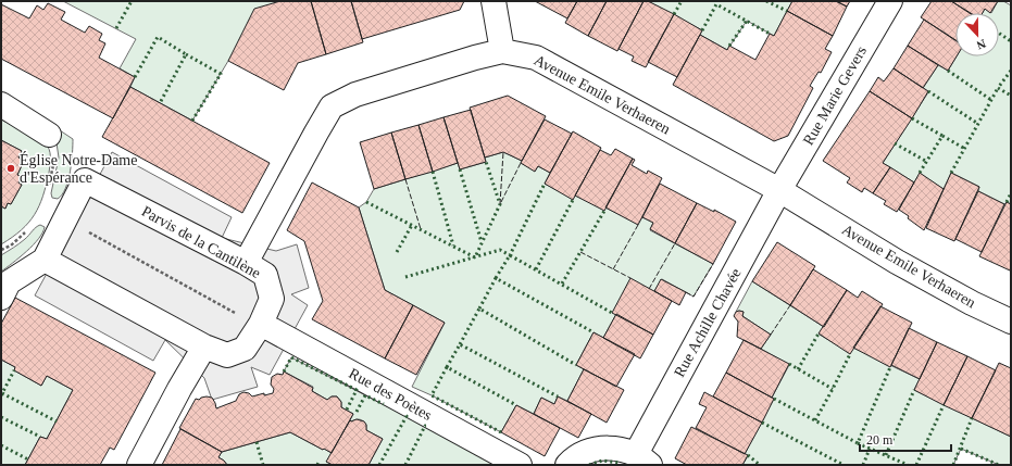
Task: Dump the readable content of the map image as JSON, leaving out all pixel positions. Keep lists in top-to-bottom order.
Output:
{
  "streets": {
    "street": [
      "Avenue Emile Verhaeren",
      "Rue Marie Gevers",
      "Parvis de la Cantilène",
      "Rue Achille Chavée",
      "Rue des Poètes"
    ]
  },
  "crossings": [
    ["Avenue Emile Verhaeren", "Rue Marie Gevers"],
    ["Avenue Emile Verhaeren", "Parvis de la Cantilène"],
    ["Avenue Emile Verhaeren", "Rue Achille Chavée"],
    ["Rue Marie Gevers", "Rue Achille Chavée"],
    ["Parvis de la Cantilène", "Rue des Poètes"]
  ],
  "places": ["Église Notre-Dame d'Espérance"],
  "scale_bar": "20 m",
  "north": "bottom"
}
